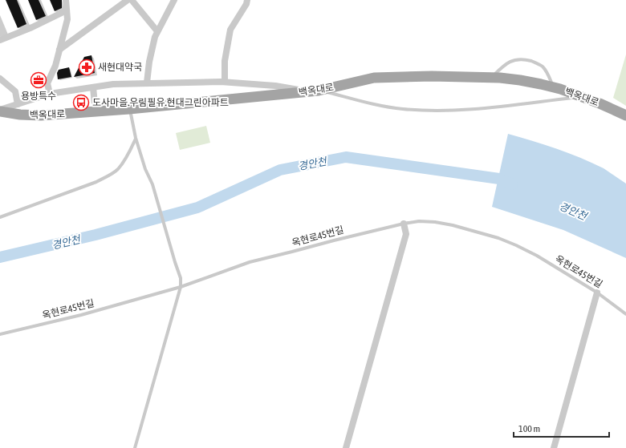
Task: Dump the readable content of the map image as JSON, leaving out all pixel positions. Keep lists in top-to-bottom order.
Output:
{
  "streets": {
    "main road": ["백옥대로"],
    "lane": ["옥현로45번길"]
  },
  "water": ["경안천"],
  "places": {
    "pharmacy": ["새현대약국"],
    "office": ["용방특수"],
    "bus stop": ["도사마을.우림필유.현대그린아파트"]
  },
  "scale_bar": "100 m"
}
